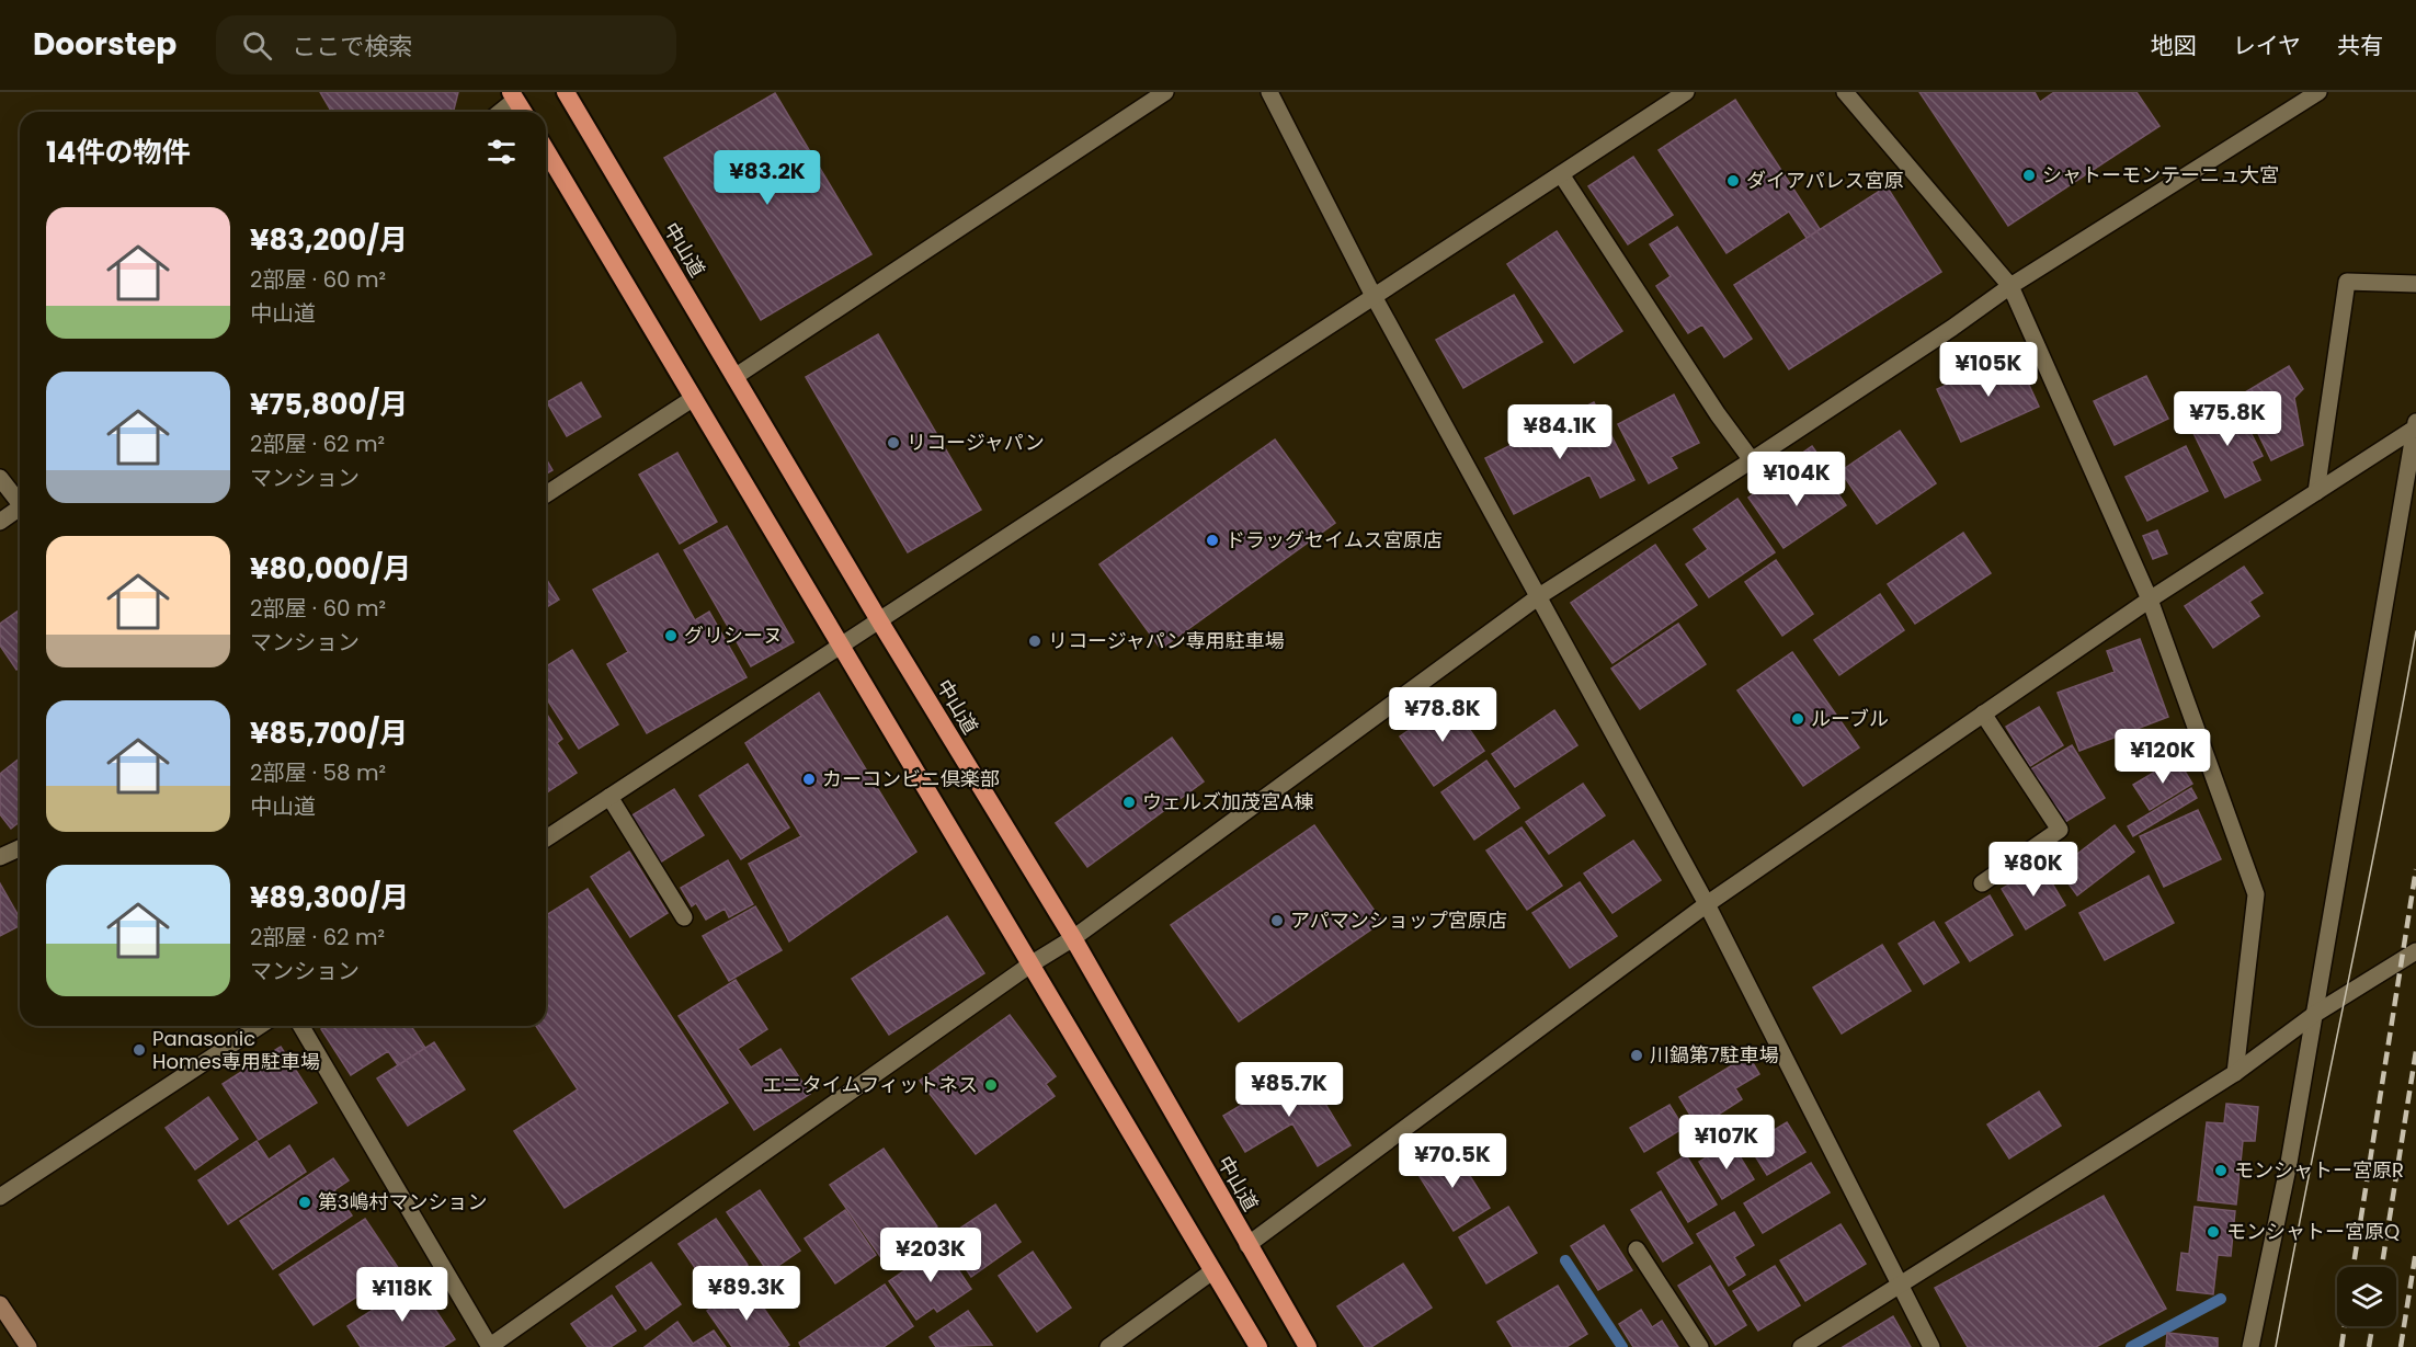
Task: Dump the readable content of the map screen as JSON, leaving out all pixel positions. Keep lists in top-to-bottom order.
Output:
{
  "streets": {
    "highway": ["中山道"]
  },
  "places": [
    "シャトーモンテーニュ大宮",
    "ダイアパレス宮原",
    "リコージャパン",
    "ドラッグセイムス宮原店",
    "グリシーヌ",
    "リコージャパン専用駐車場",
    "ルーブル",
    "カーコンビニ倶楽部",
    "ウェルズ加茂宮A棟",
    "アパマンショップ宮原店",
    "Panasonic Homes専用駐車場",
    "川鍋第7駐車場",
    "エニタイムフィットネス",
    "モンシャトー宮原R",
    "第3嶋村マンション",
    "モンシャトー宮原Q"
  ],
  "page": {
    "header": "Doorstep",
    "search": "ここで検索",
    "nav": ["地図", "レイヤ", "共有"],
    "heading": "14件の物件",
    "price": [
      "¥83.2K",
      "¥105K",
      "¥75.8K",
      "¥84.1K",
      "¥104K",
      "¥78.8K",
      "¥120K",
      "¥80K",
      "¥85.7K",
      "¥107K",
      "¥70.5K",
      "¥203K",
      "¥89.3K",
      "¥118K"
    ],
    "list": [
      {
        "name": "¥83,200/月",
        "note": "2部屋 · 60 m² · 中山道"
      },
      {
        "name": "¥75,800/月",
        "note": "2部屋 · 62 m² · マンション"
      },
      {
        "name": "¥80,000/月",
        "note": "2部屋 · 60 m² · マンション"
      },
      {
        "name": "¥85,700/月",
        "note": "2部屋 · 58 m² · 中山道"
      },
      {
        "name": "¥89,300/月",
        "note": "2部屋 · 62 m² · マンション"
      }
    ]
  }
}
